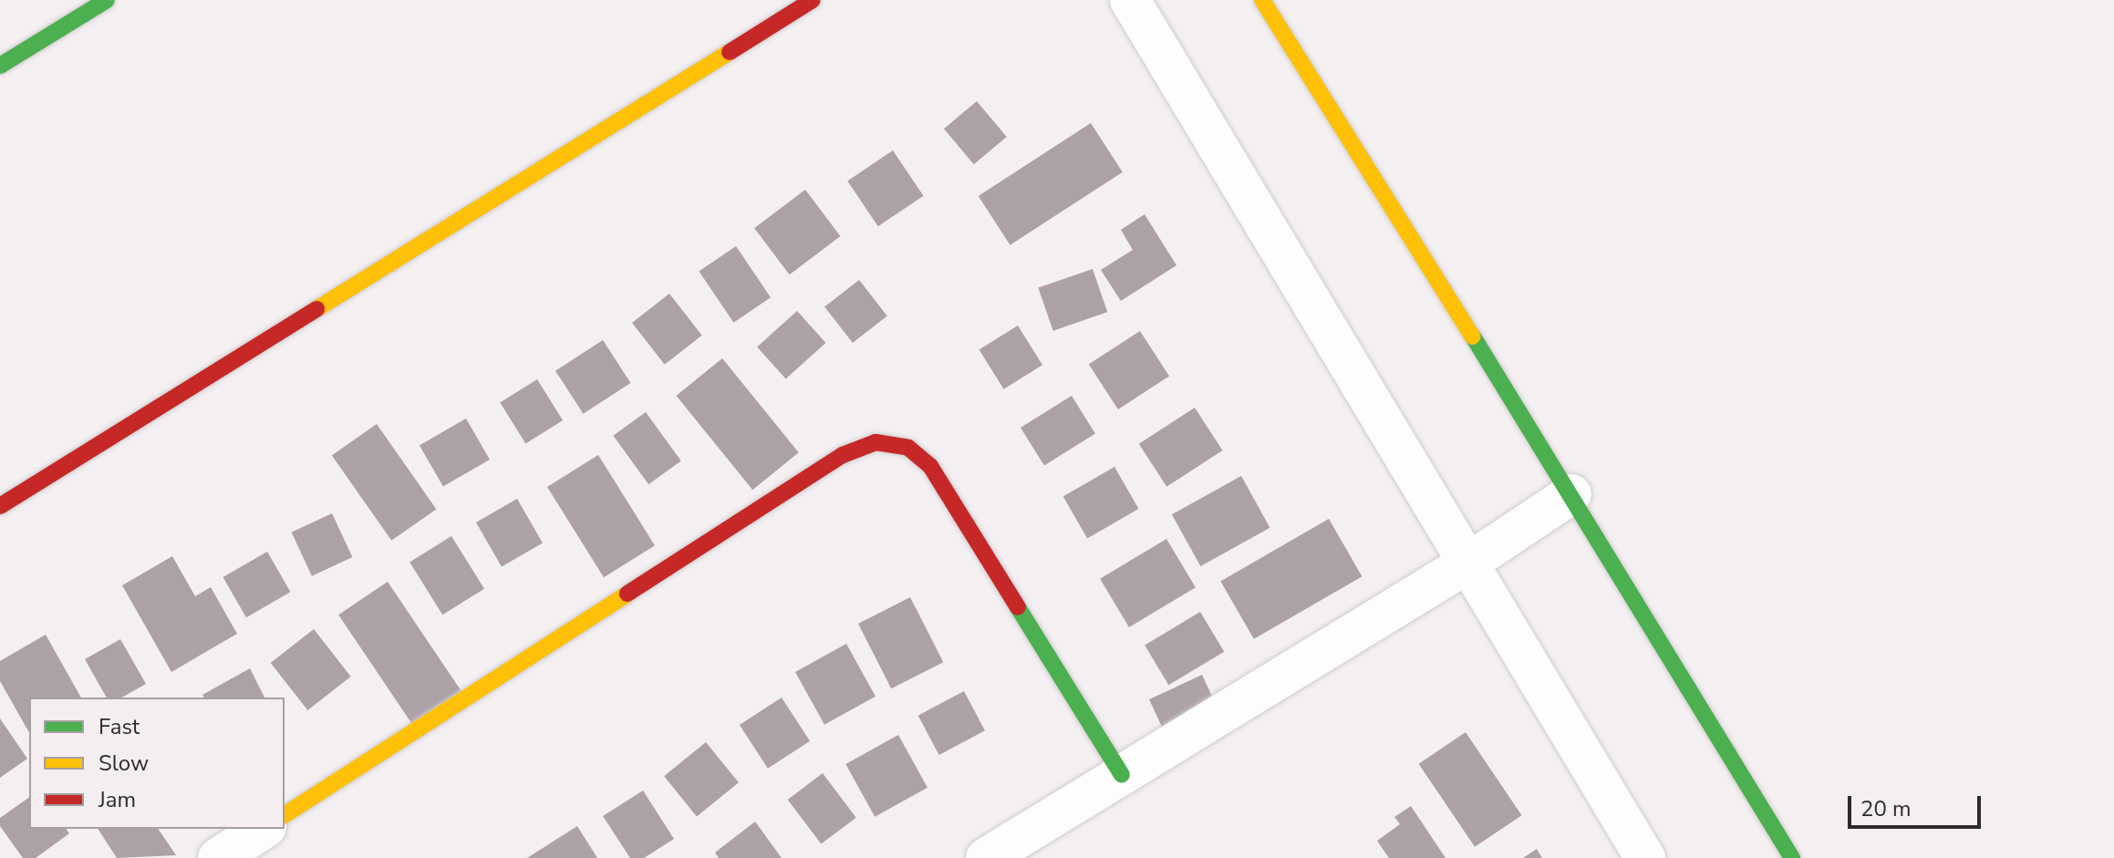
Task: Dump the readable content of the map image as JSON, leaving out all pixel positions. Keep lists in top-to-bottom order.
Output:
{
  "legend": ["Fast", "Slow", "Jam"],
  "scale_bar": "20 m"
}
